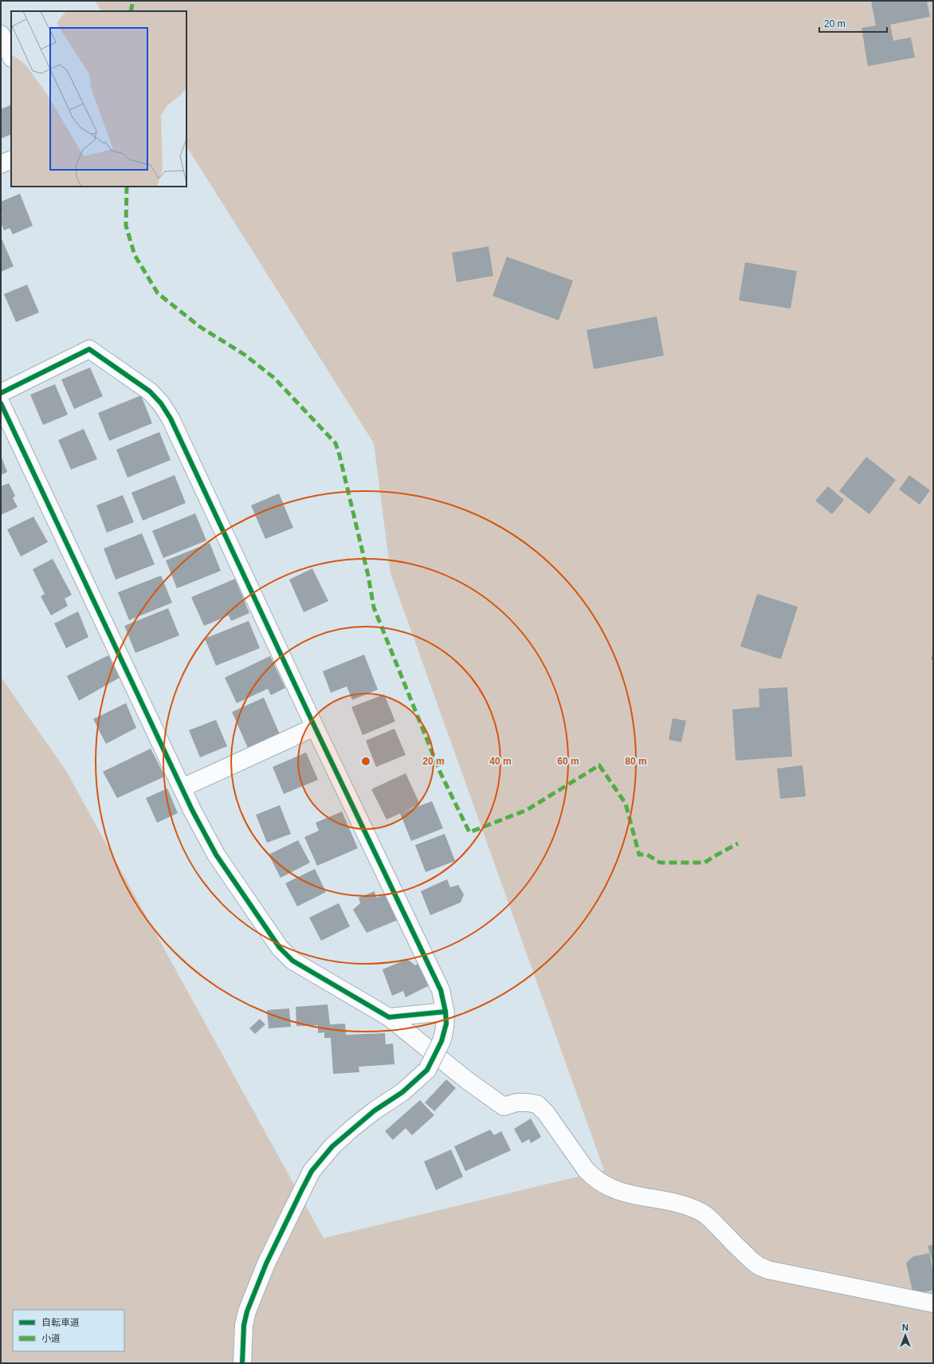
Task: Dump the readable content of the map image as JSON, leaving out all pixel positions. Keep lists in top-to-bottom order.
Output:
{
  "legend": ["自転車道", "小道"],
  "scale_bar": "20 m",
  "north": "top",
  "rings": [
    "20 m",
    "40 m",
    "60 m",
    "80 m"
  ]
}
